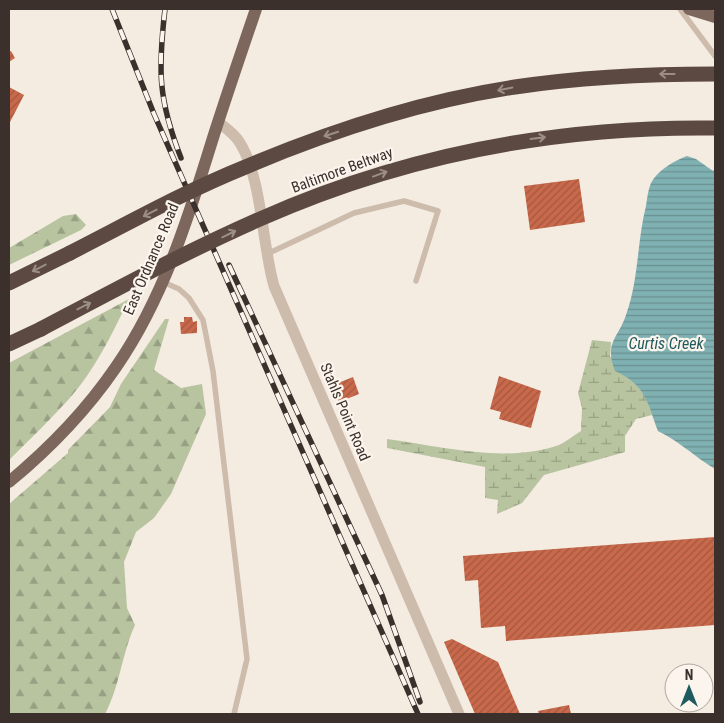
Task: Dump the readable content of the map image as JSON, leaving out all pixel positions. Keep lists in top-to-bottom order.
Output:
{
  "streets": {
    "highway": ["Baltimore Beltway"],
    "main road": ["East Ordnance Road"],
    "street": ["Stahls Point Road"]
  },
  "crossings": [
    ["East Ordnance Road", "Stahls Point Road"]
  ],
  "water": ["Curtis Creek"],
  "north": "top"
}
